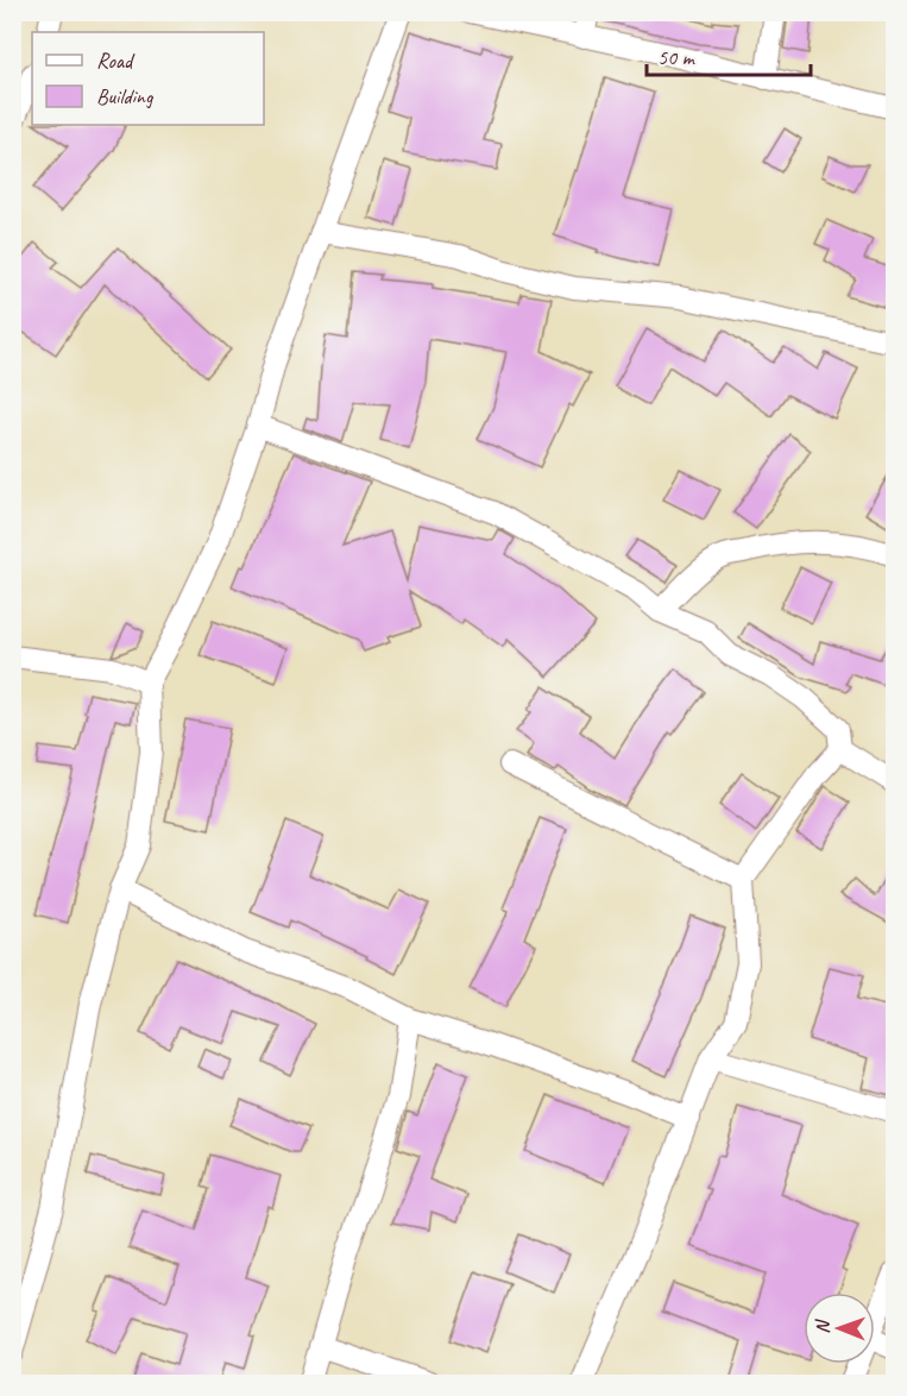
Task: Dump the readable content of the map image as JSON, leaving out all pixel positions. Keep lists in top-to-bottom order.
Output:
{
  "legend": ["Road", "Building"],
  "scale_bar": "50 m",
  "north": "left"
}
